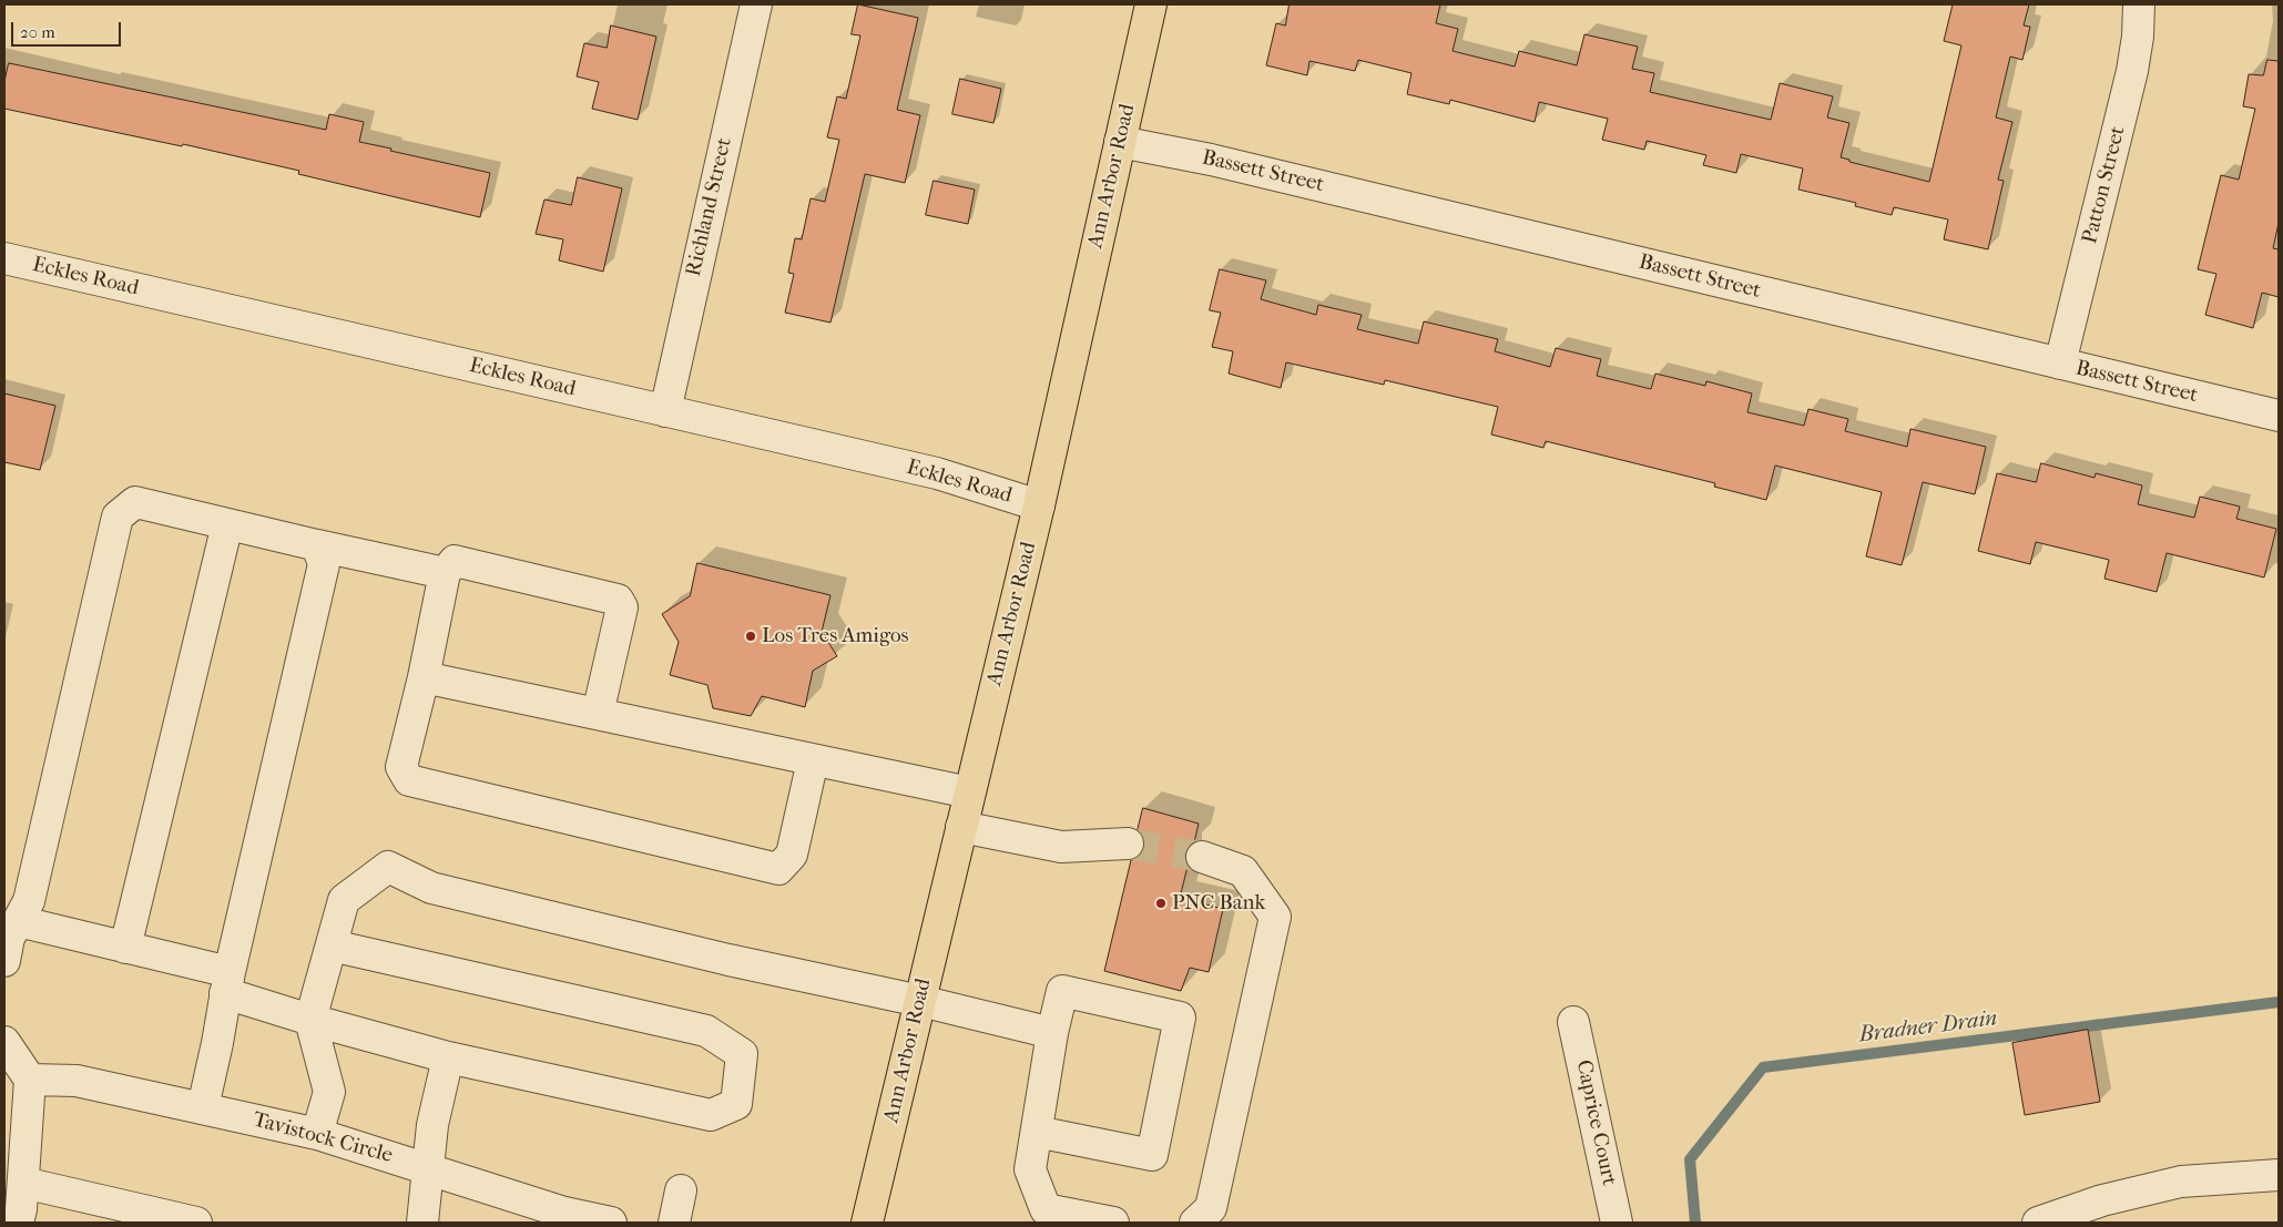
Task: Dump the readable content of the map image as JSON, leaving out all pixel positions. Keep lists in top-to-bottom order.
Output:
{
  "streets": {
    "main road": ["Ann Arbor Road"],
    "street": [
      "Bassett Street",
      "Patton Street",
      "Richland Street",
      "Eckles Road",
      "Caprice Court",
      "Tavistock Circle"
    ]
  },
  "crossings": [
    ["Bassett Street", "Ann Arbor Road"],
    ["Bassett Street", "Patton Street"],
    ["Ann Arbor Road", "Eckles Road"],
    ["Richland Street", "Eckles Road"]
  ],
  "water": ["Bradner Drain"],
  "places": ["Los Tres Amigos", "PNC Bank"],
  "scale_bar": "20 m"
}
